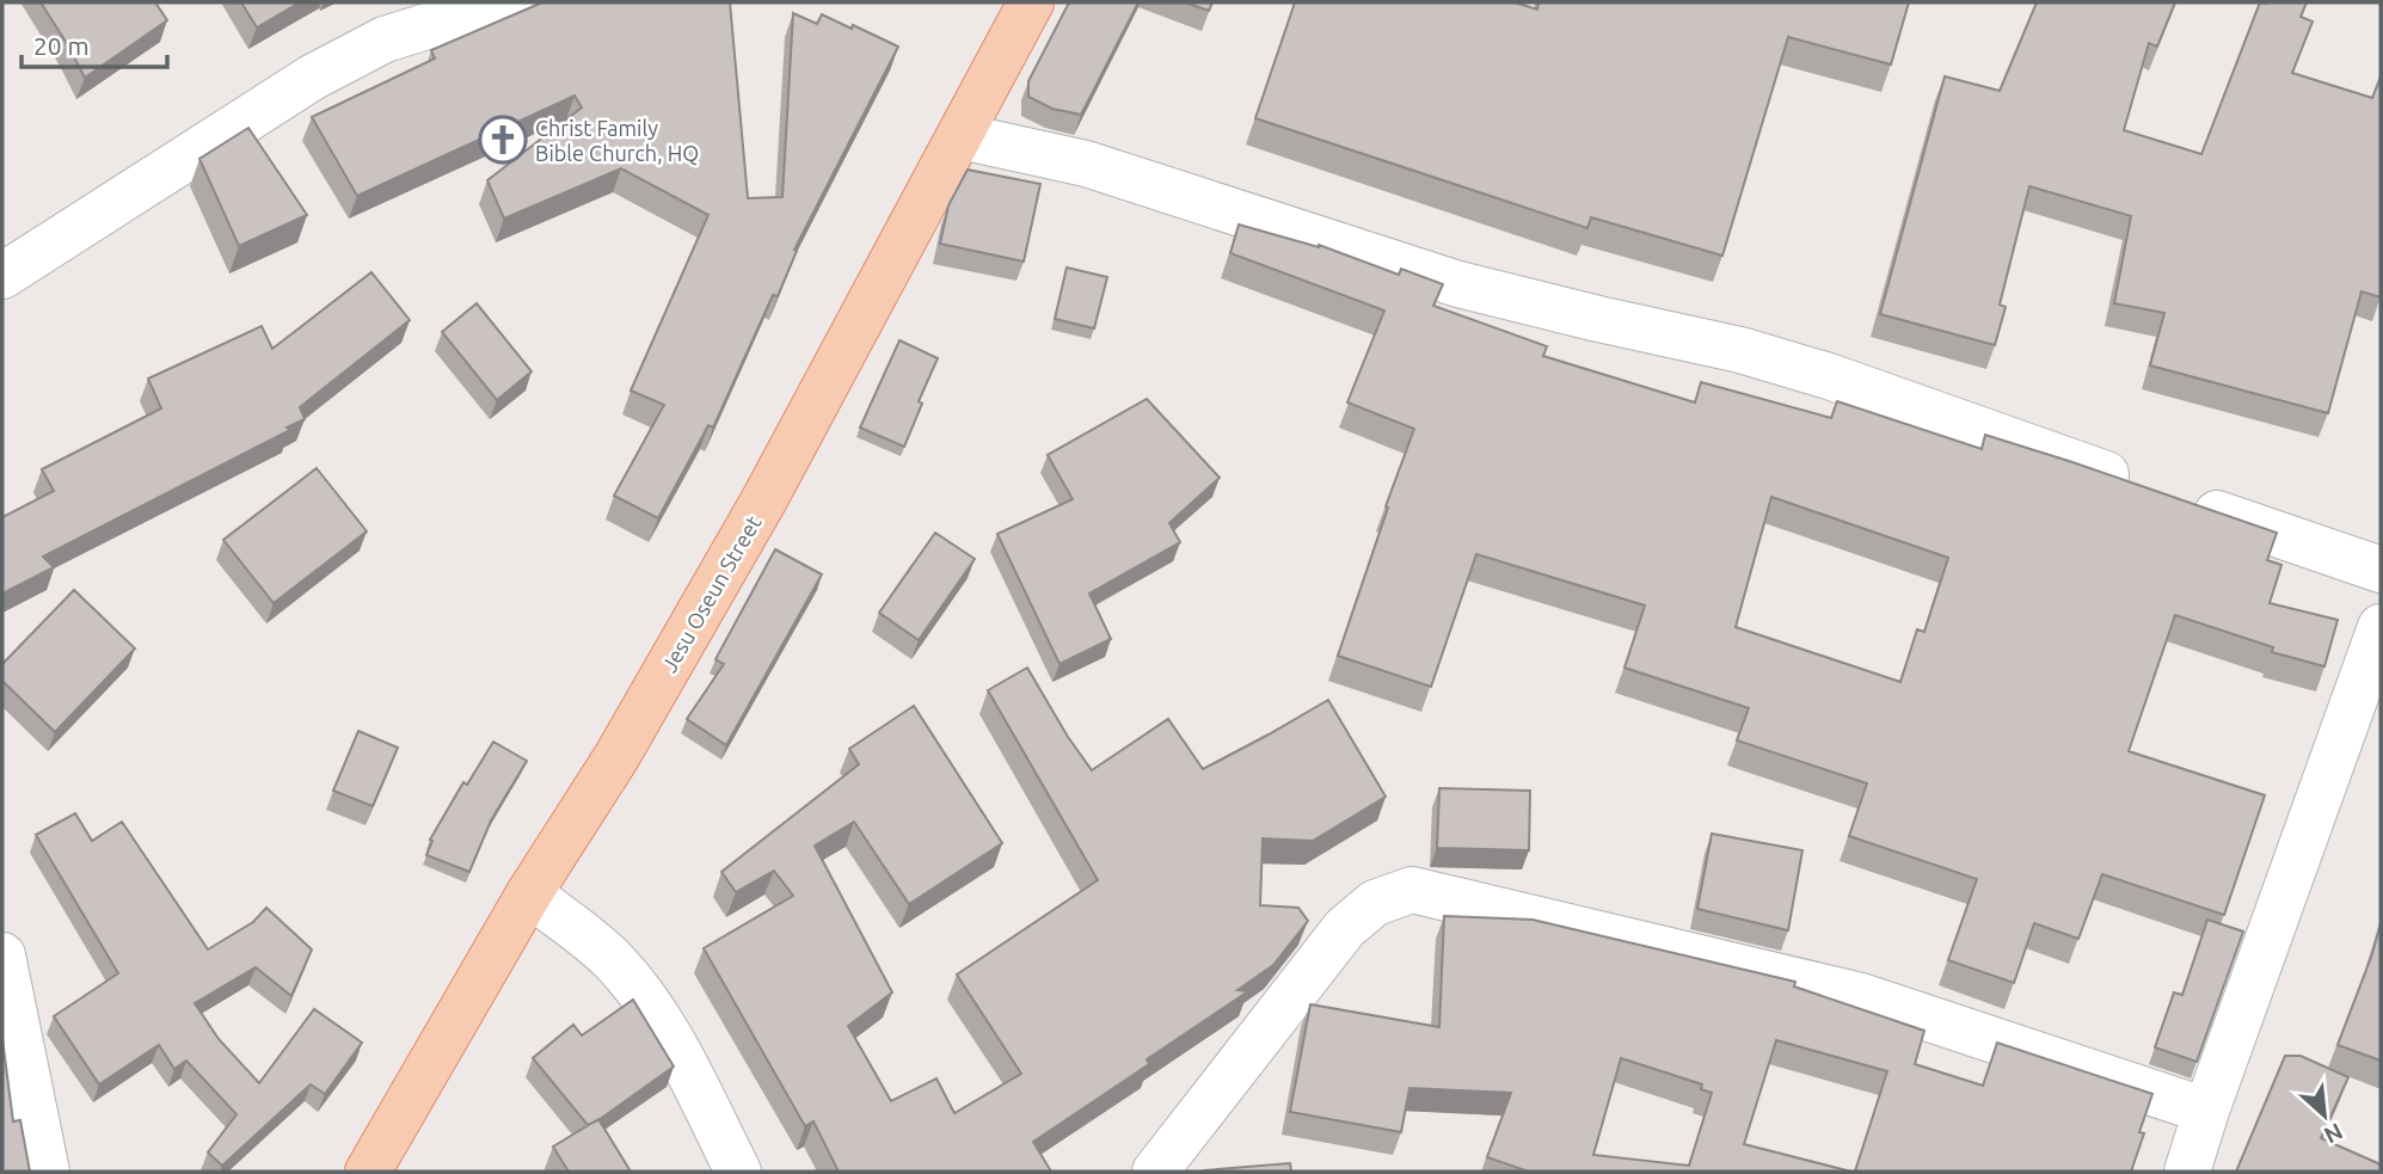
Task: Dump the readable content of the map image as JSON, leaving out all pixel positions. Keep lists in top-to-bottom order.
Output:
{
  "streets": {
    "main road": ["Jesu Oseun Street"]
  },
  "places": {
    "church": ["Christ Family Bible Church, HQ"]
  },
  "scale_bar": "20 m",
  "north": "bottom right"
}
